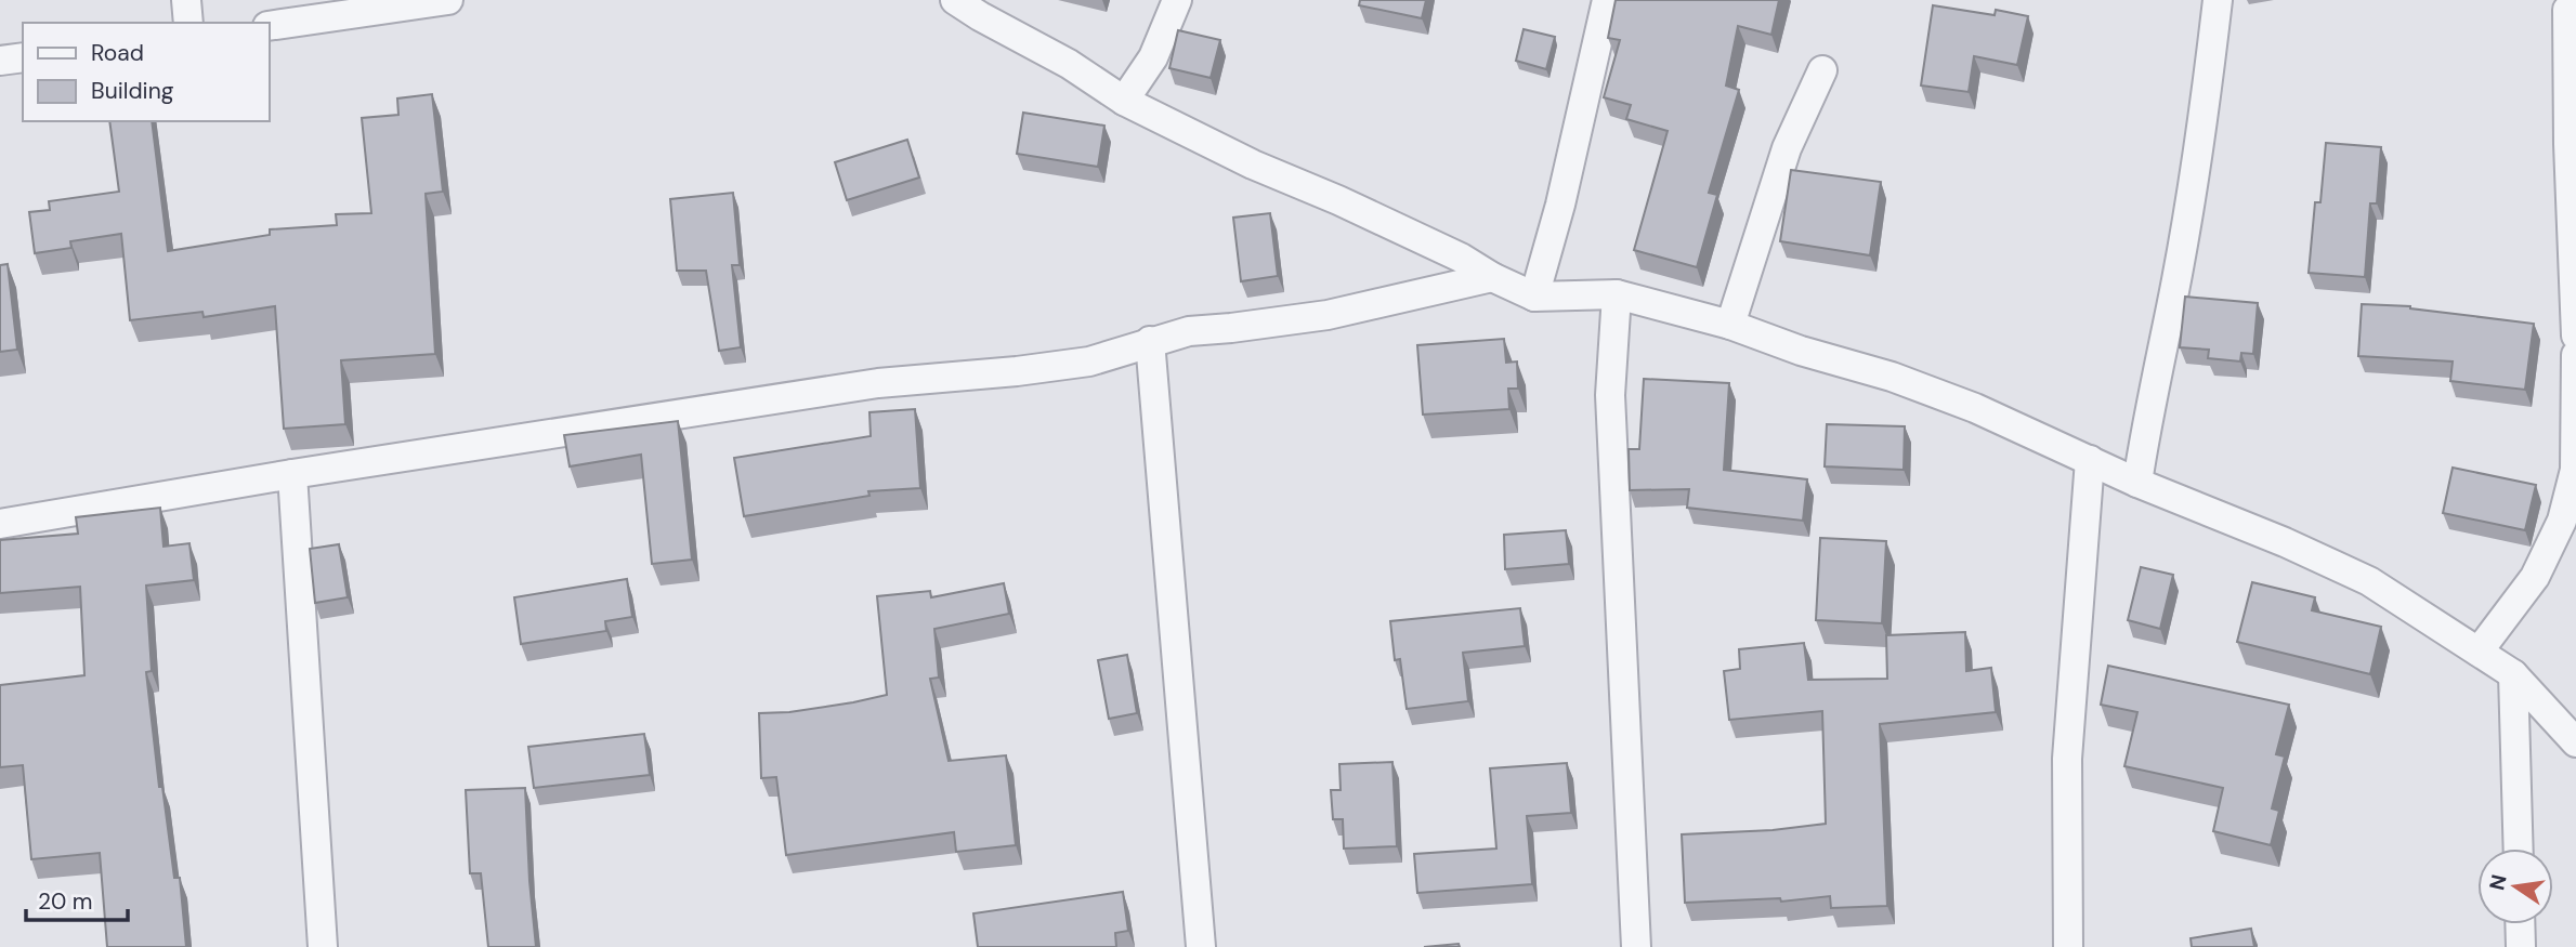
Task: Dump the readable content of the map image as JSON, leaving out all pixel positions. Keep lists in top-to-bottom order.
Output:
{
  "legend": ["Road", "Building"],
  "scale_bar": "20 m",
  "north": "left"
}
